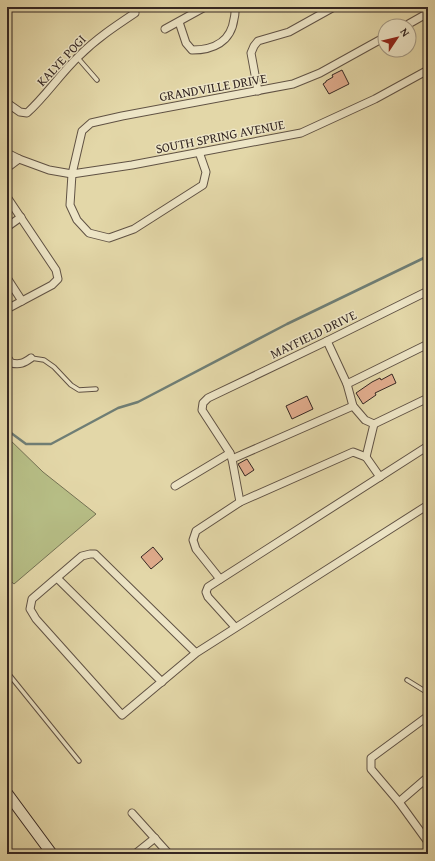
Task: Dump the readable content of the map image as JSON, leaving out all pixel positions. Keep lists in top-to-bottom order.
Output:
{
  "streets": {
    "street": [
      "KALYE POGI",
      "GRANDVILLE DRIVE",
      "SOUTH SPRING AVENUE",
      "MAYFIELD DRIVE"
    ]
  },
  "crossings": [
    ["GRANDVILLE DRIVE", "SOUTH SPRING AVENUE"]
  ],
  "north": "top right"
}
